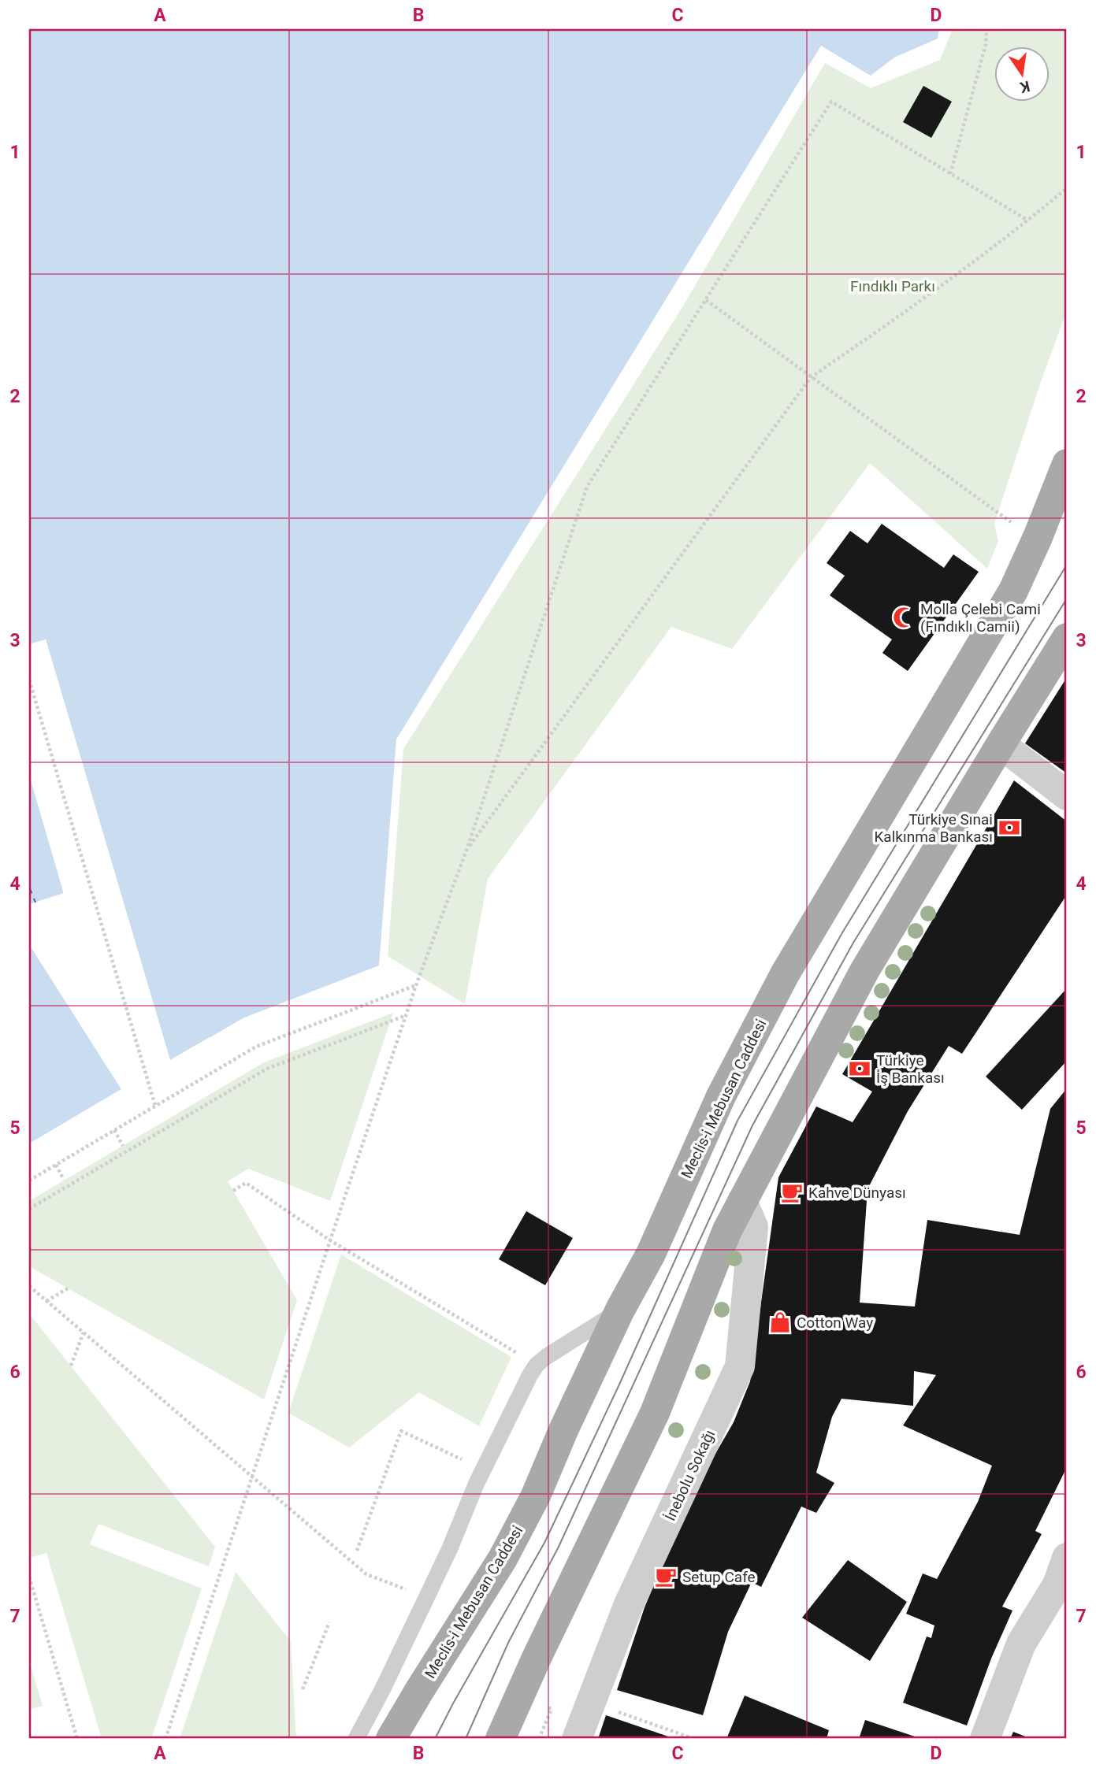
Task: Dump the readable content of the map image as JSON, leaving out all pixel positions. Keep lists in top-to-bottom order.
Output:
{
  "streets": {
    "main road": ["Meclis-i Mebusan Caddesi"],
    "street": ["İnebolu Sokağı"]
  },
  "parks": ["Fındıklı Parkı"],
  "places": {
    "mosque": ["Molla Çelebi Cami (Fındıklı Camii)"],
    "bank": ["Türkiye Sınai Kalkınma Bankası", "Türkiye İş Bankası"],
    "cafe": ["Kahve Dünyası", "Setup Cafe"],
    "shop": ["Cotton Way"]
  },
  "north": "bottom",
  "grid": {
    "columns": [
      "A",
      "B",
      "C",
      "D"
    ],
    "rows": [
      "1",
      "2",
      "3",
      "4",
      "5",
      "6",
      "7"
    ]
  }
}
